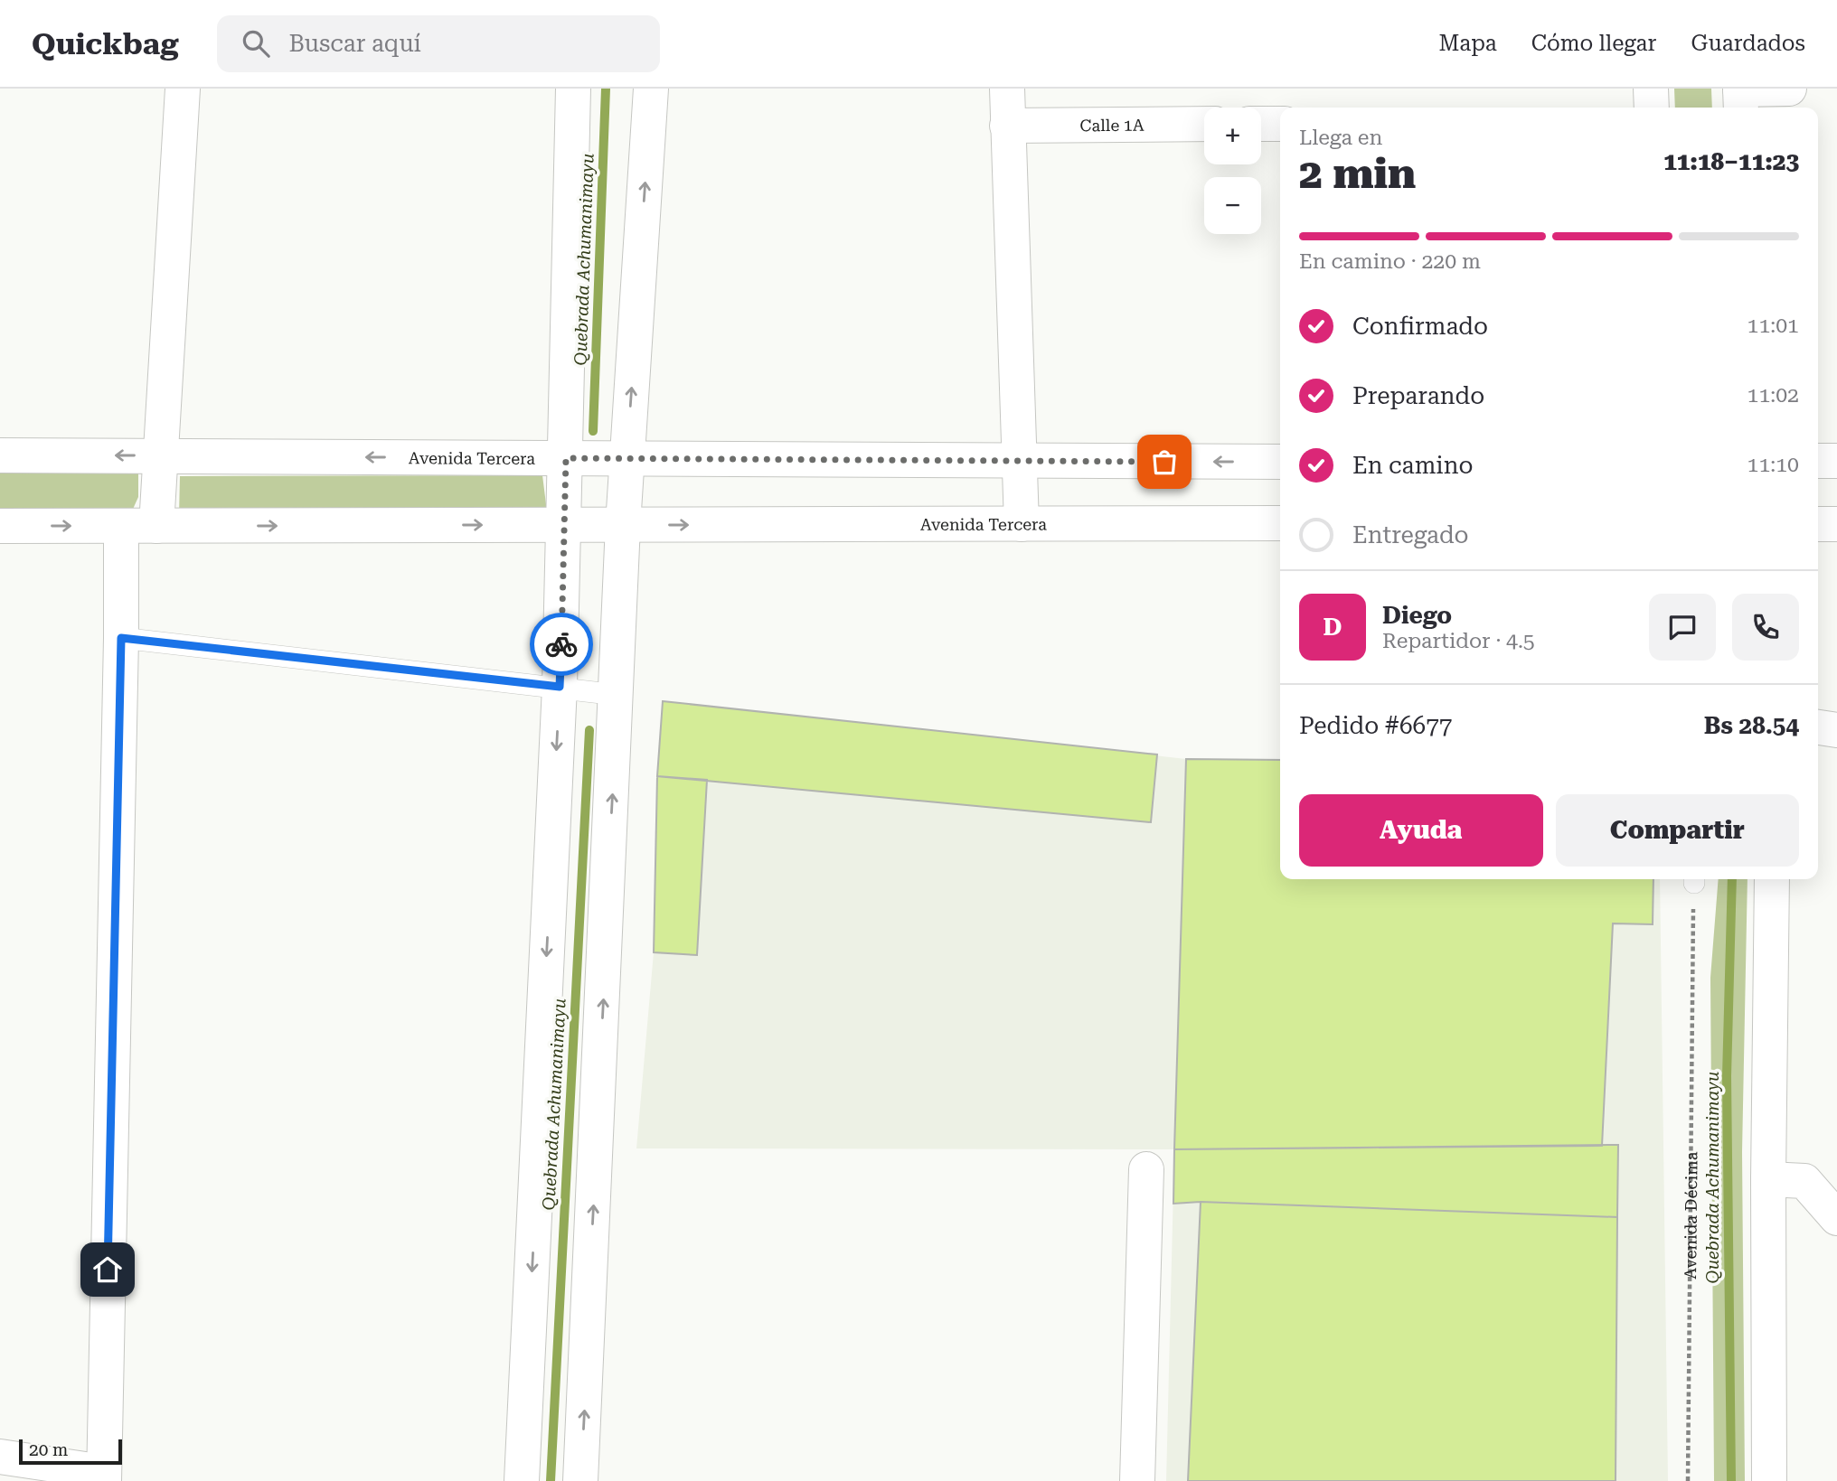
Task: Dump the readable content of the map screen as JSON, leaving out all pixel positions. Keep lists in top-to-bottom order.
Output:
{
  "streets": {
    "street": ["Calle 1A", "Avenida Tercera"],
    "path": ["Avenida Décima"]
  },
  "water": ["Quebrada Achumanimayu"],
  "scale_bar": "20 m",
  "page": {
    "header": "Quickbag",
    "search": "Buscar aquí",
    "nav": ["Mapa", "Cómo llegar", "Guardados"],
    "map_buttons": ["+", "−"],
    "heading": ["2 min", "Llega en", "11:18–11:23"],
    "panel": [
      "Diego",
      "Repartidor · 4.5",
      "Pedido #6677",
      "Bs 28.54"
    ],
    "bar": "En camino · 220 m",
    "list": [
      ["Confirmado", "11:01"],
      ["Preparando", "11:02"],
      ["En camino", "11:10"],
      "Entregado"
    ],
    "round": "D",
    "buttons": ["Ayuda", "Compartir"],
    "scale": "20 m"
  }
}
